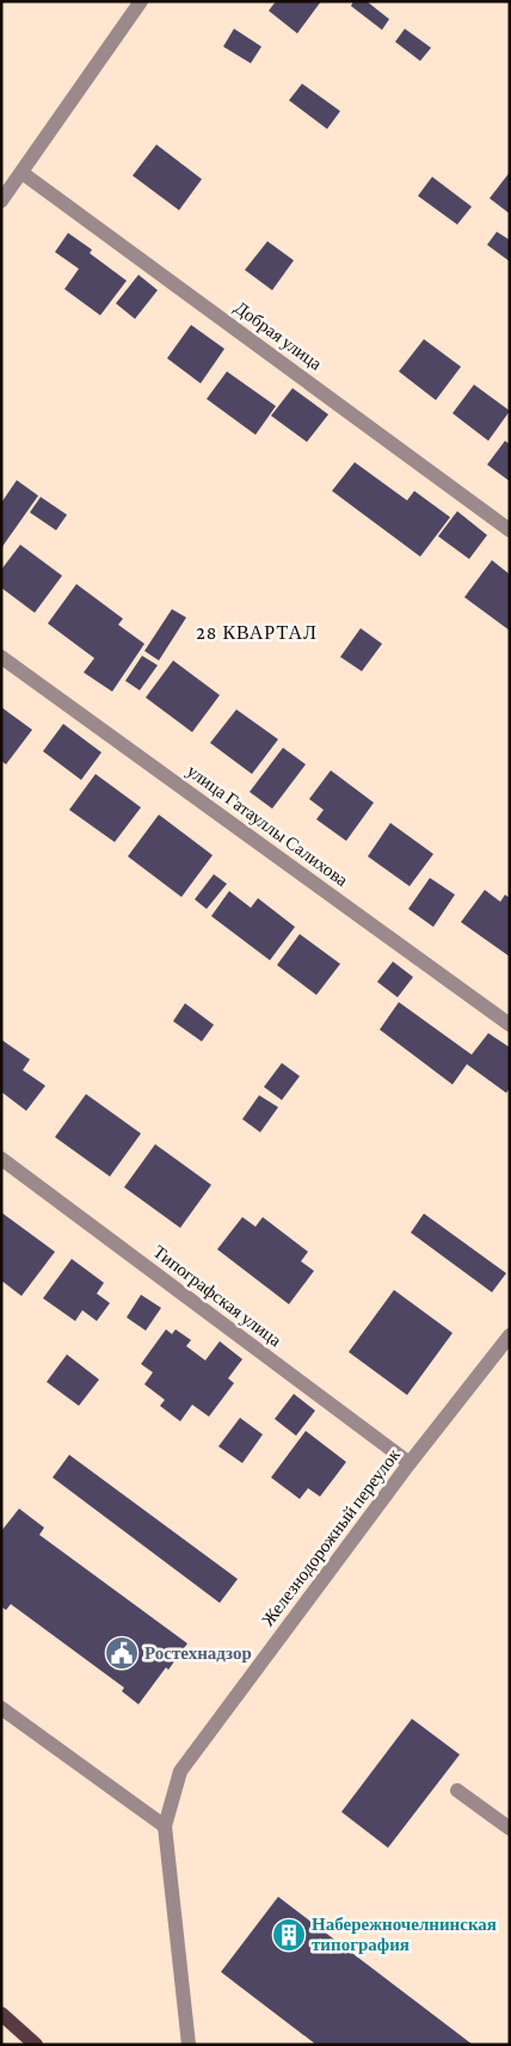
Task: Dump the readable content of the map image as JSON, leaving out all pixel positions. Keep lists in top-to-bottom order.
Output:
{
  "streets": {
    "street": [
      "Добрая улица",
      "улица Гатауллы Салихова",
      "Типографская улица",
      "Железнодорожный переулок"
    ]
  },
  "crossings": [
    ["Типографская улица", "Железнодорожный переулок"]
  ],
  "districts": ["28 КВАРТАЛ"],
  "places": {
    "public building": ["Ростехнадзор"],
    "building": ["Набережночелнинская типография"]
  }
}
